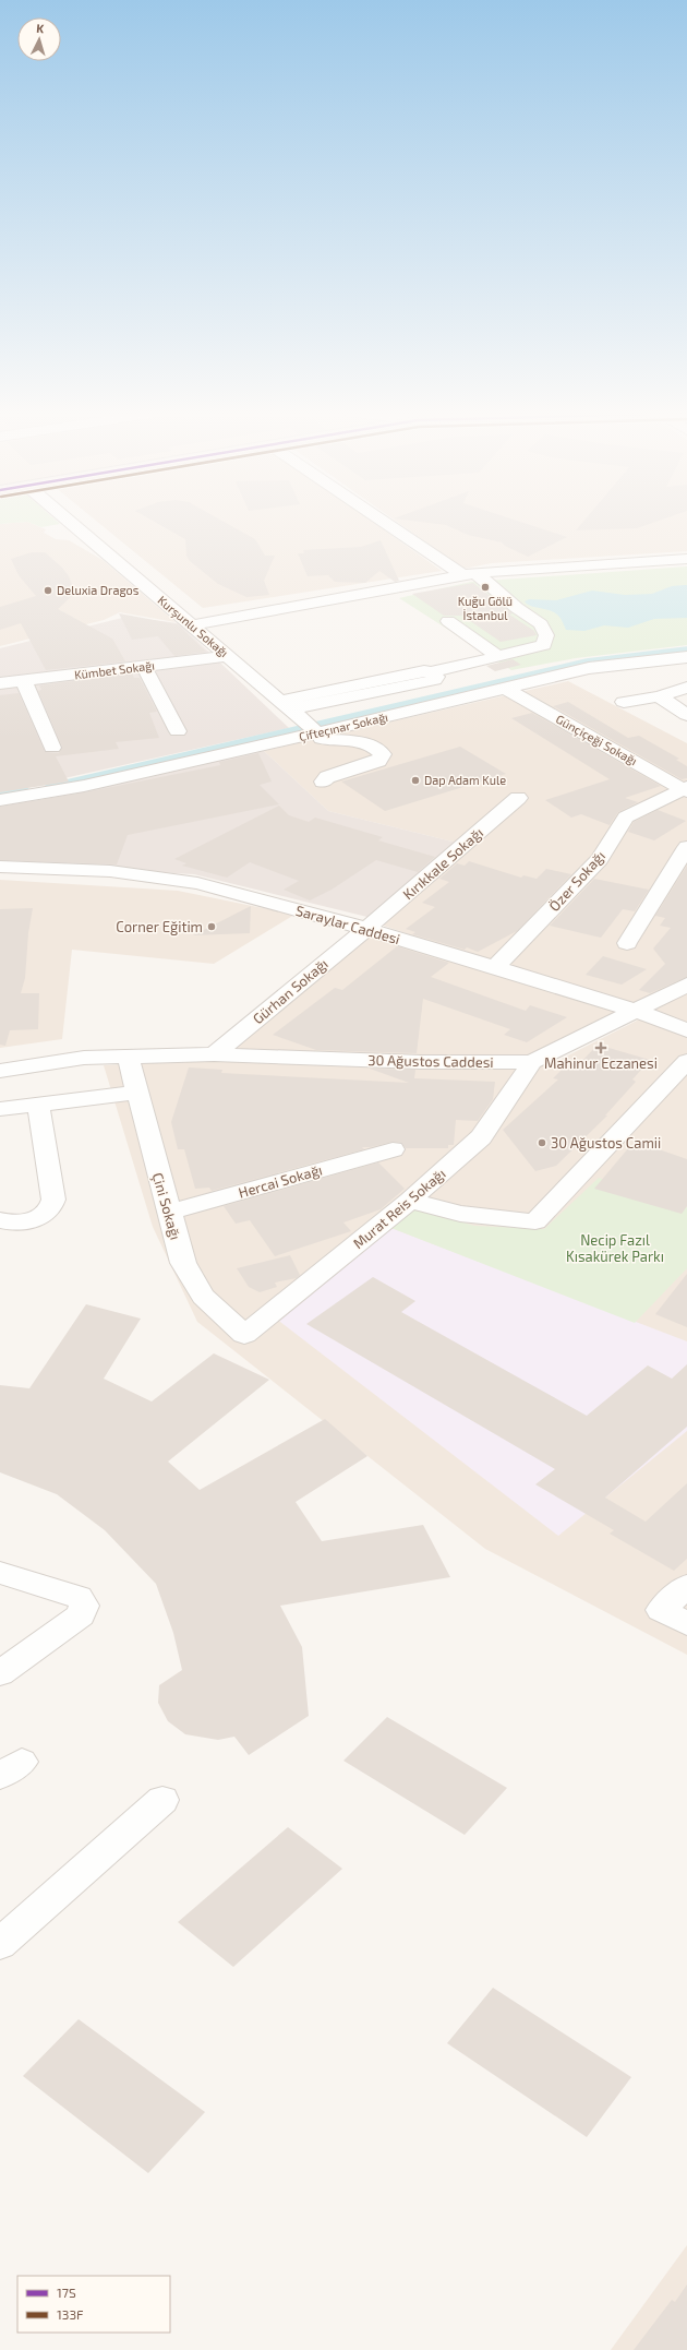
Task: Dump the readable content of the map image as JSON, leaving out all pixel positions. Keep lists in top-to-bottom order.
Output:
{
  "streets": {
    "street": [
      "Kurşunlu Sokağı",
      "Kümbet Sokağı",
      "Çifteçınar Sokağı",
      "Günçiçeği Sokağı",
      "Kırıkkale Sokağı",
      "Özer Sokağı",
      "Saraylar Caddesi",
      "Gürhan Sokağı",
      "30 Ağustos Caddesi",
      "Hercai Sokağı",
      "Çini Sokağı",
      "Murat Reis Sokağı"
    ]
  },
  "crossings": [
    ["Kurşunlu Sokağı", "Kümbet Sokağı"],
    ["Kurşunlu Sokağı", "Çifteçınar Sokağı"],
    ["Çifteçınar Sokağı", "Günçiçeği Sokağı"],
    ["Günçiçeği Sokağı", "Özer Sokağı"],
    ["Kırıkkale Sokağı", "Saraylar Caddesi"],
    ["Kırıkkale Sokağı", "Gürhan Sokağı"],
    ["Özer Sokağı", "Saraylar Caddesi"],
    ["Saraylar Caddesi", "Gürhan Sokağı"],
    ["Saraylar Caddesi", "30 Ağustos Caddesi"],
    ["Gürhan Sokağı", "30 Ağustos Caddesi"],
    ["30 Ağustos Caddesi", "Çini Sokağı"],
    ["30 Ağustos Caddesi", "Murat Reis Sokağı"],
    ["Hercai Sokağı", "Çini Sokağı"],
    ["Çini Sokağı", "Murat Reis Sokağı"]
  ],
  "parks": ["Necip Fazıl Kısakürek Parkı"],
  "places": {
    "other": [
      "Kuğu Gölü İstanbul",
      "Deluxia Dragos",
      "Dap Adam Kule",
      "Corner Eğitim",
      "30 Ağustos Camii"
    ],
    "health": ["Mahinur Eczanesi"]
  },
  "legend": ["17S", "133F"],
  "north": "top"
}
